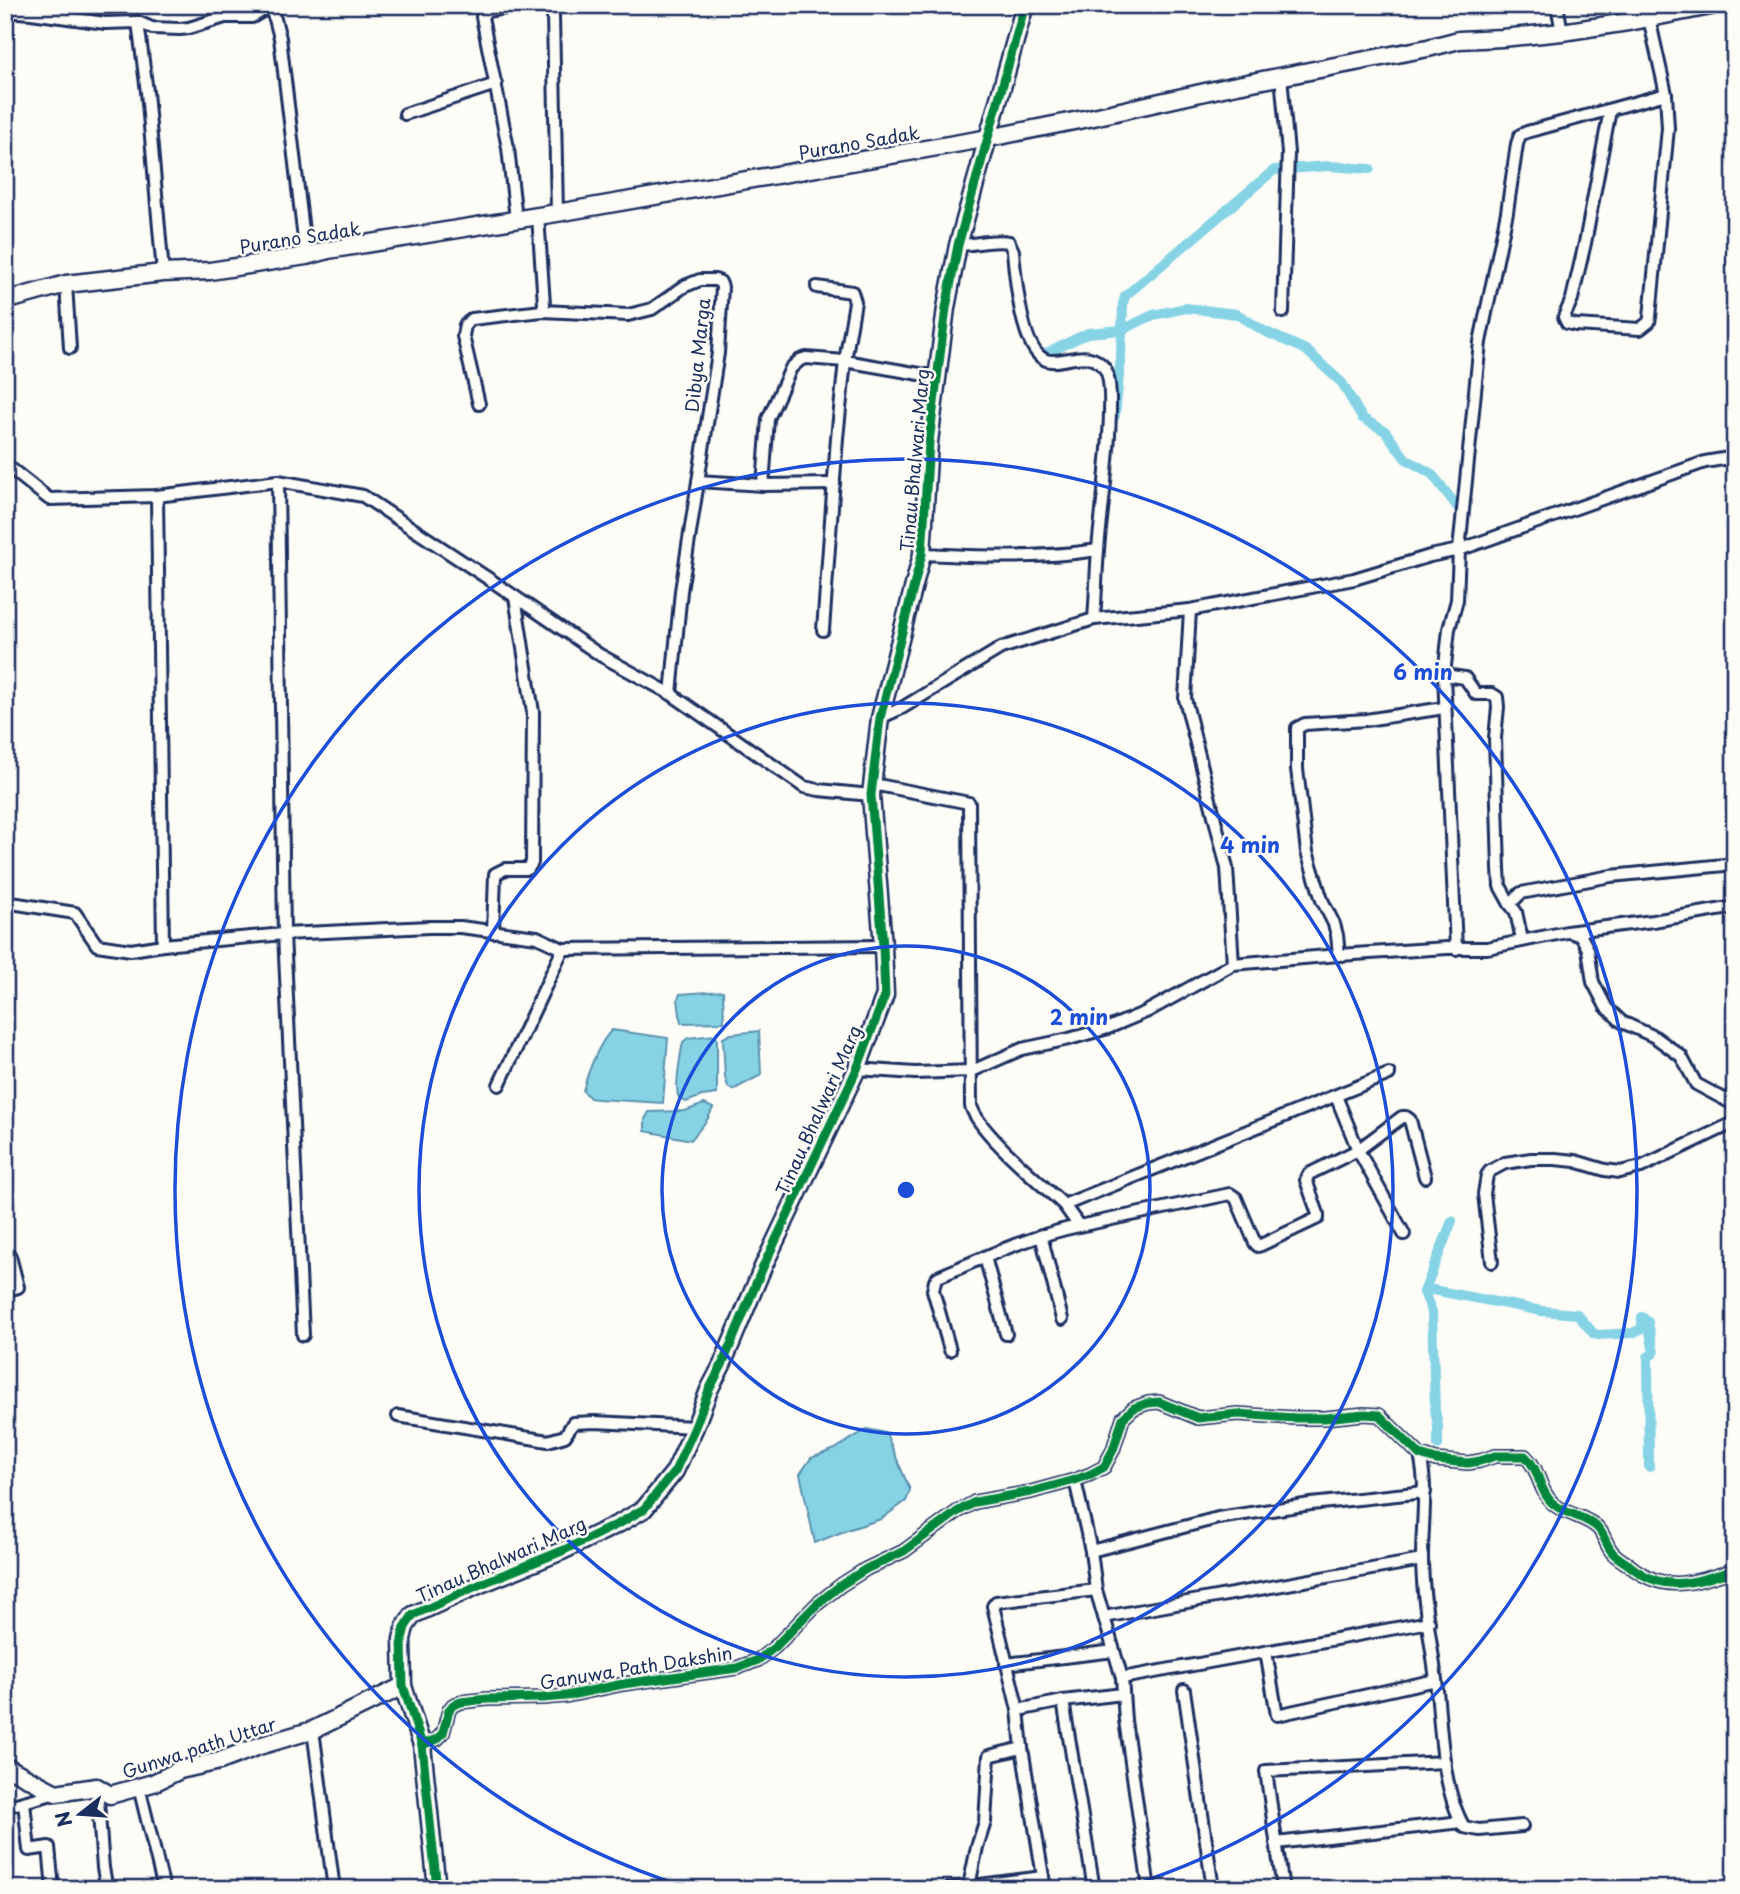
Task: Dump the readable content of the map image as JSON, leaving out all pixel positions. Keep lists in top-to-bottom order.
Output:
{
  "streets": {
    "street": [
      "Purano Sadak",
      "Dibya Marga",
      "Tinau Bhalwari Marg",
      "Ganuwa Path Dakshin",
      "Gunwa path Uttar"
    ]
  },
  "crossings": [
    ["Purano Sadak", "Tinau Bhalwari Marg"],
    ["Tinau Bhalwari Marg", "Ganuwa Path Dakshin"],
    ["Tinau Bhalwari Marg", "Gunwa path Uttar"]
  ],
  "north": "left",
  "rings": ["6 min", "4 min", "2 min"]
}
